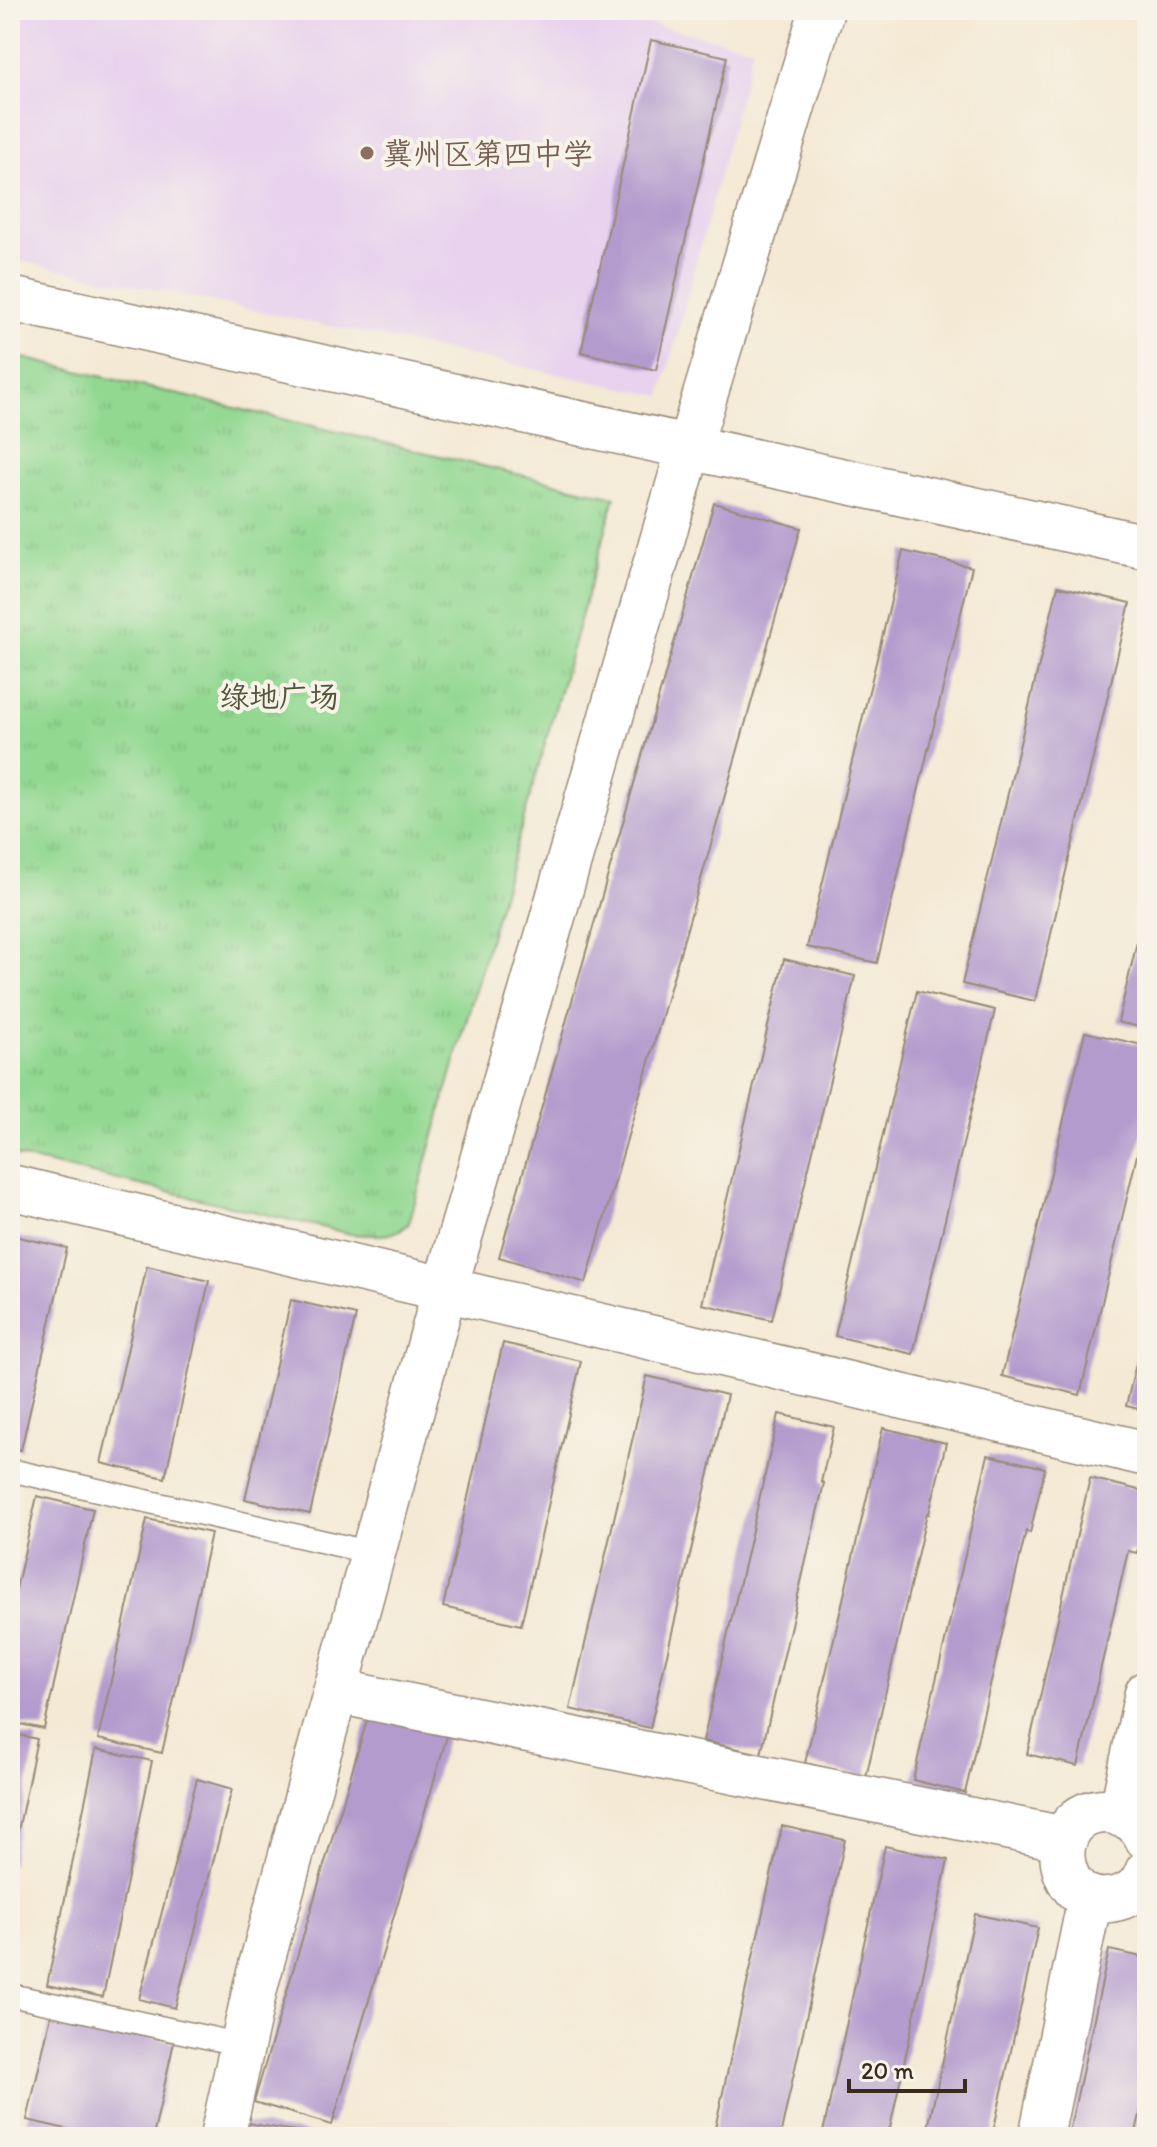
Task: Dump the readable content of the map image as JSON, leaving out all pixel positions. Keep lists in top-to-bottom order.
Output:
{
  "parks": ["绿地广场"],
  "places": ["冀州区第四中学"],
  "scale_bar": "20 m"
}
